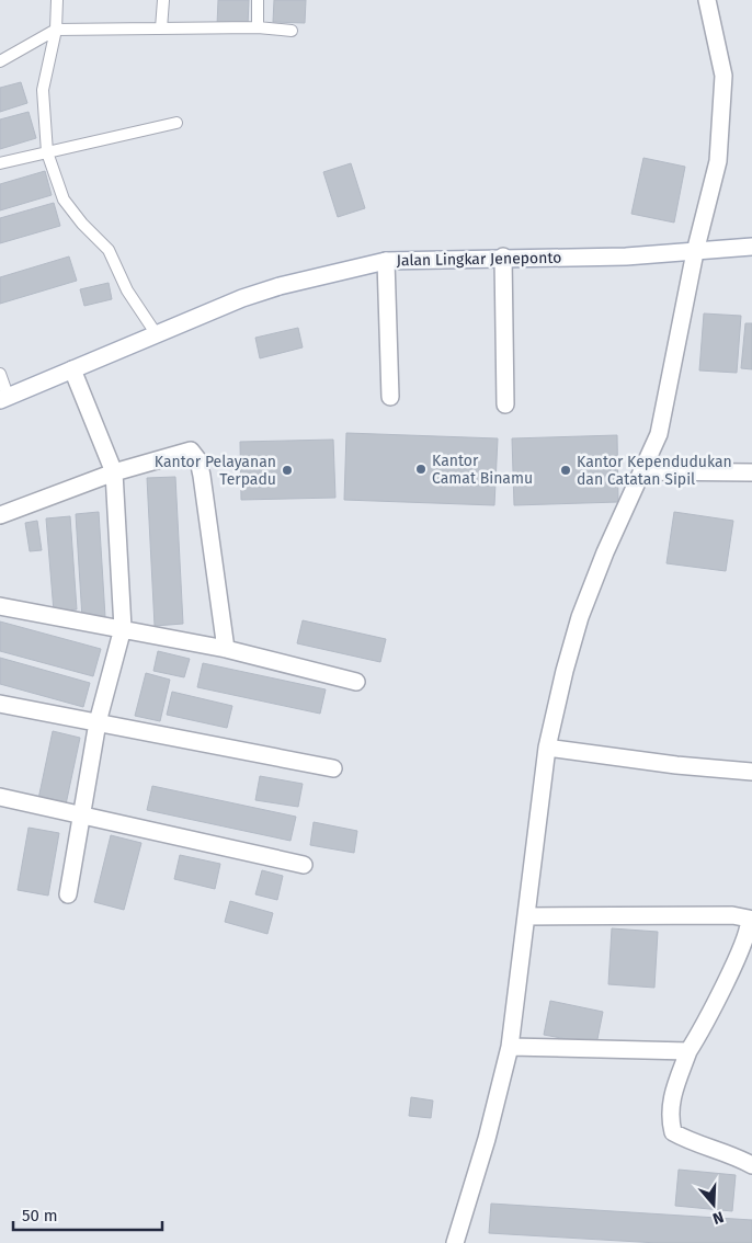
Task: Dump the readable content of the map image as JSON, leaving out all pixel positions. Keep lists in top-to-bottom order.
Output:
{
  "streets": {
    "street": ["Jalan Lingkar Jeneponto"]
  },
  "places": ["Kantor Camat Binamu", "Kantor Pelayanan Terpadu", "Kantor Kependudukan dan Catatan Sipil"],
  "scale_bar": "50 m",
  "north": "bottom"
}
